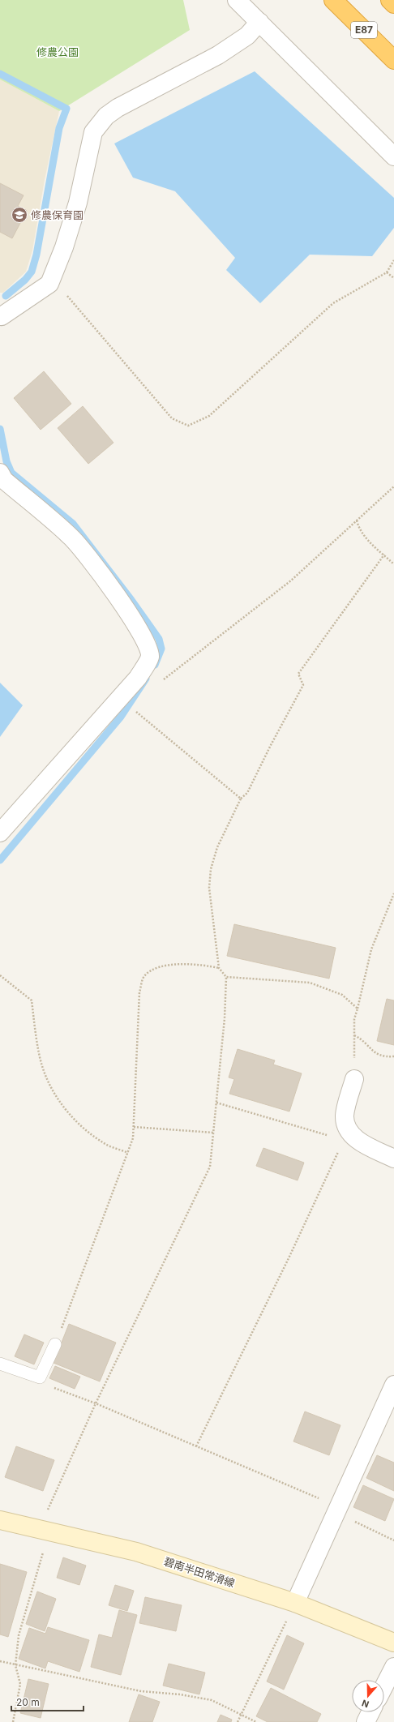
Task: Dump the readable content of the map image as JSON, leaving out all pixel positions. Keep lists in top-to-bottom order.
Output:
{
  "streets": {
    "highway": ["E87"],
    "main road": ["碧南半田常滑線"]
  },
  "parks": ["修農公園"],
  "places": {
    "school or university": ["修農保育園"]
  },
  "scale_bar": "20 m",
  "north": "bottom"
}
